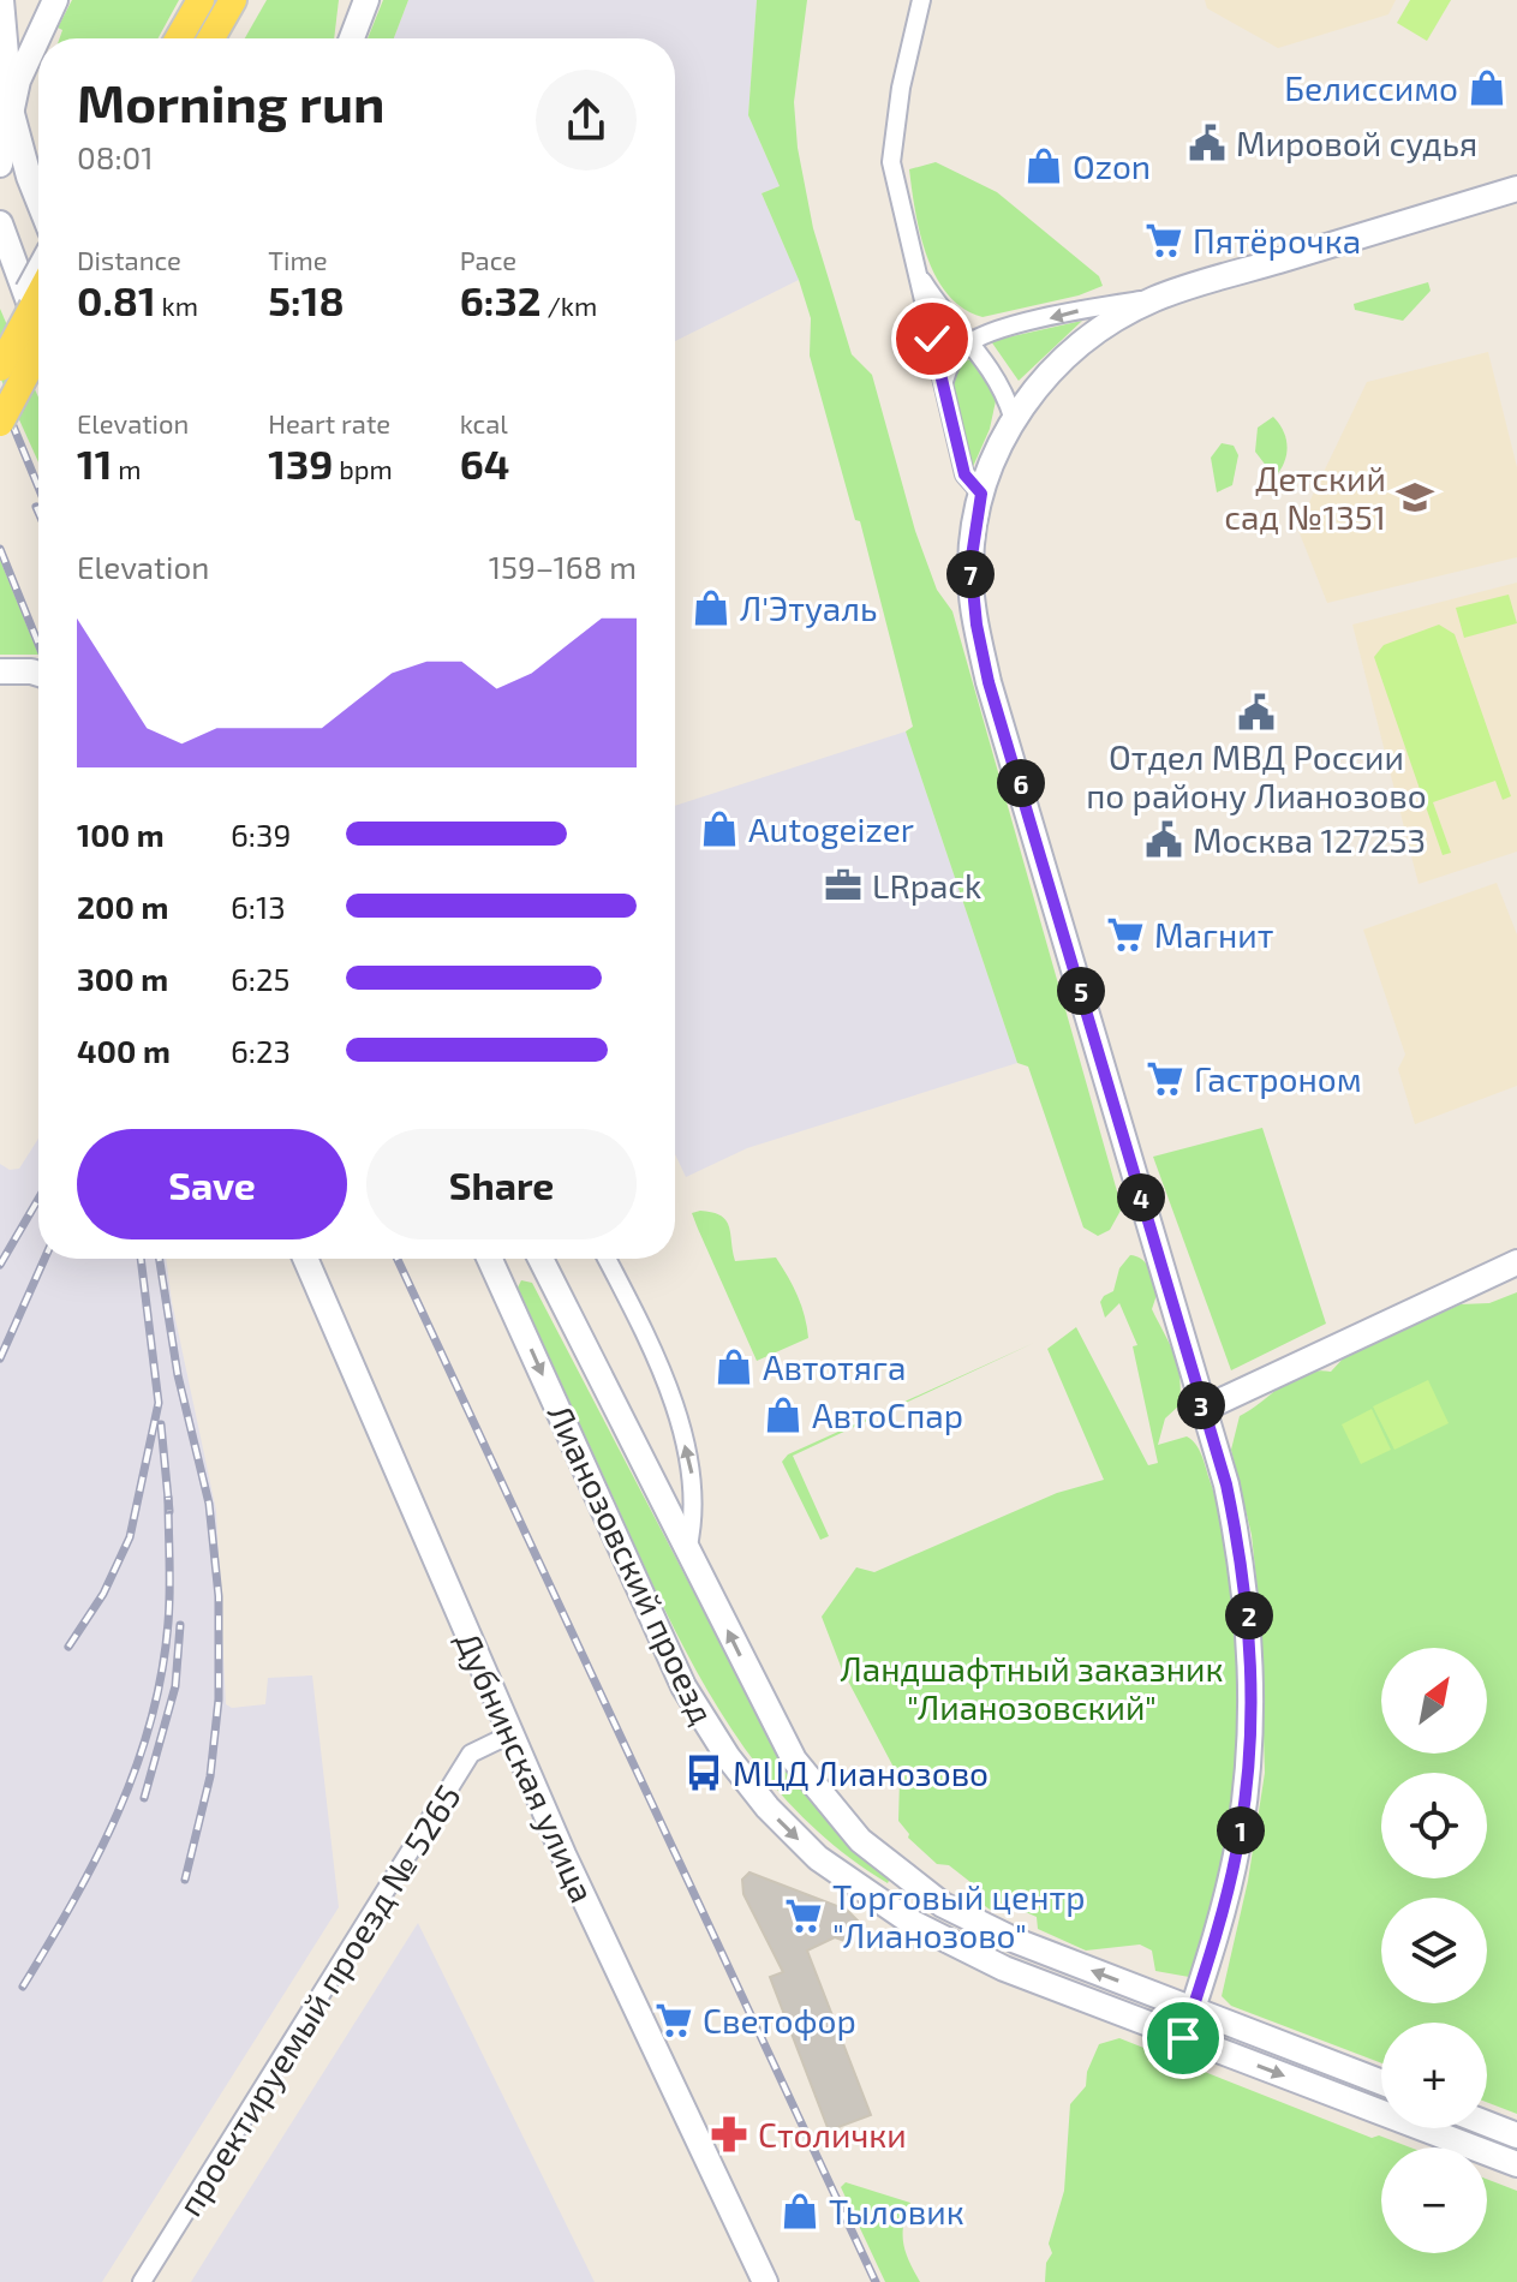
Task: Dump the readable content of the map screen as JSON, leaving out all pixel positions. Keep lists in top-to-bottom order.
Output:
{
  "streets": {
    "street": ["Лианозовский проезд", "Дубнинская улица", "проектируемый проезд № 5265"]
  },
  "crossings": [
    ["Дубнинская улица", "проектируемый проезд № 5265"]
  ],
  "parks": ["Ландшафтный заказник \"Лианозовский\""],
  "places": {
    "shop": [
      "Белиссимо",
      "Ozon",
      "Л'Этуаль",
      "Autogeizer",
      "Автотяга",
      "АвтоСпар",
      "Тыловик"
    ],
    "public building": ["Мировой судья", "Отдел МВД России по району Лианозово", "Москва 127253"],
    "supermarket": [
      "Пятёрочка",
      "Магнит",
      "Гастроном",
      "Торговый центр \"Лианозово\"",
      "Светофор"
    ],
    "school or university": ["Детский сад №1351"],
    "office": ["LRpack"],
    "bus stop": ["МЦД Лианозово"],
    "pharmacy": ["Столички"]
  },
  "north": "top right",
  "page": {
    "heading": ["Morning run", "08:01"],
    "stats": [
      ["Distance", "0.81 km"],
      ["Time", "5:18"],
      ["Pace", "6:32 /km"],
      ["Elevation", "11 m"],
      ["Heart rate", "139 bpm"],
      ["kcal", "64"]
    ],
    "chart": ["Elevation", "159–168 m"],
    "pins": [
      "7",
      "6",
      "5",
      "4",
      "3",
      "2",
      "1"
    ],
    "list": [
      {
        "name": "100 m",
        "note": "6:39"
      },
      {
        "name": "200 m",
        "note": "6:13"
      },
      {
        "name": "300 m",
        "note": "6:25"
      },
      {
        "name": "400 m",
        "note": "6:23"
      }
    ],
    "buttons": ["Save", "Share"],
    "map_buttons": ["+", "−"]
  }
}
